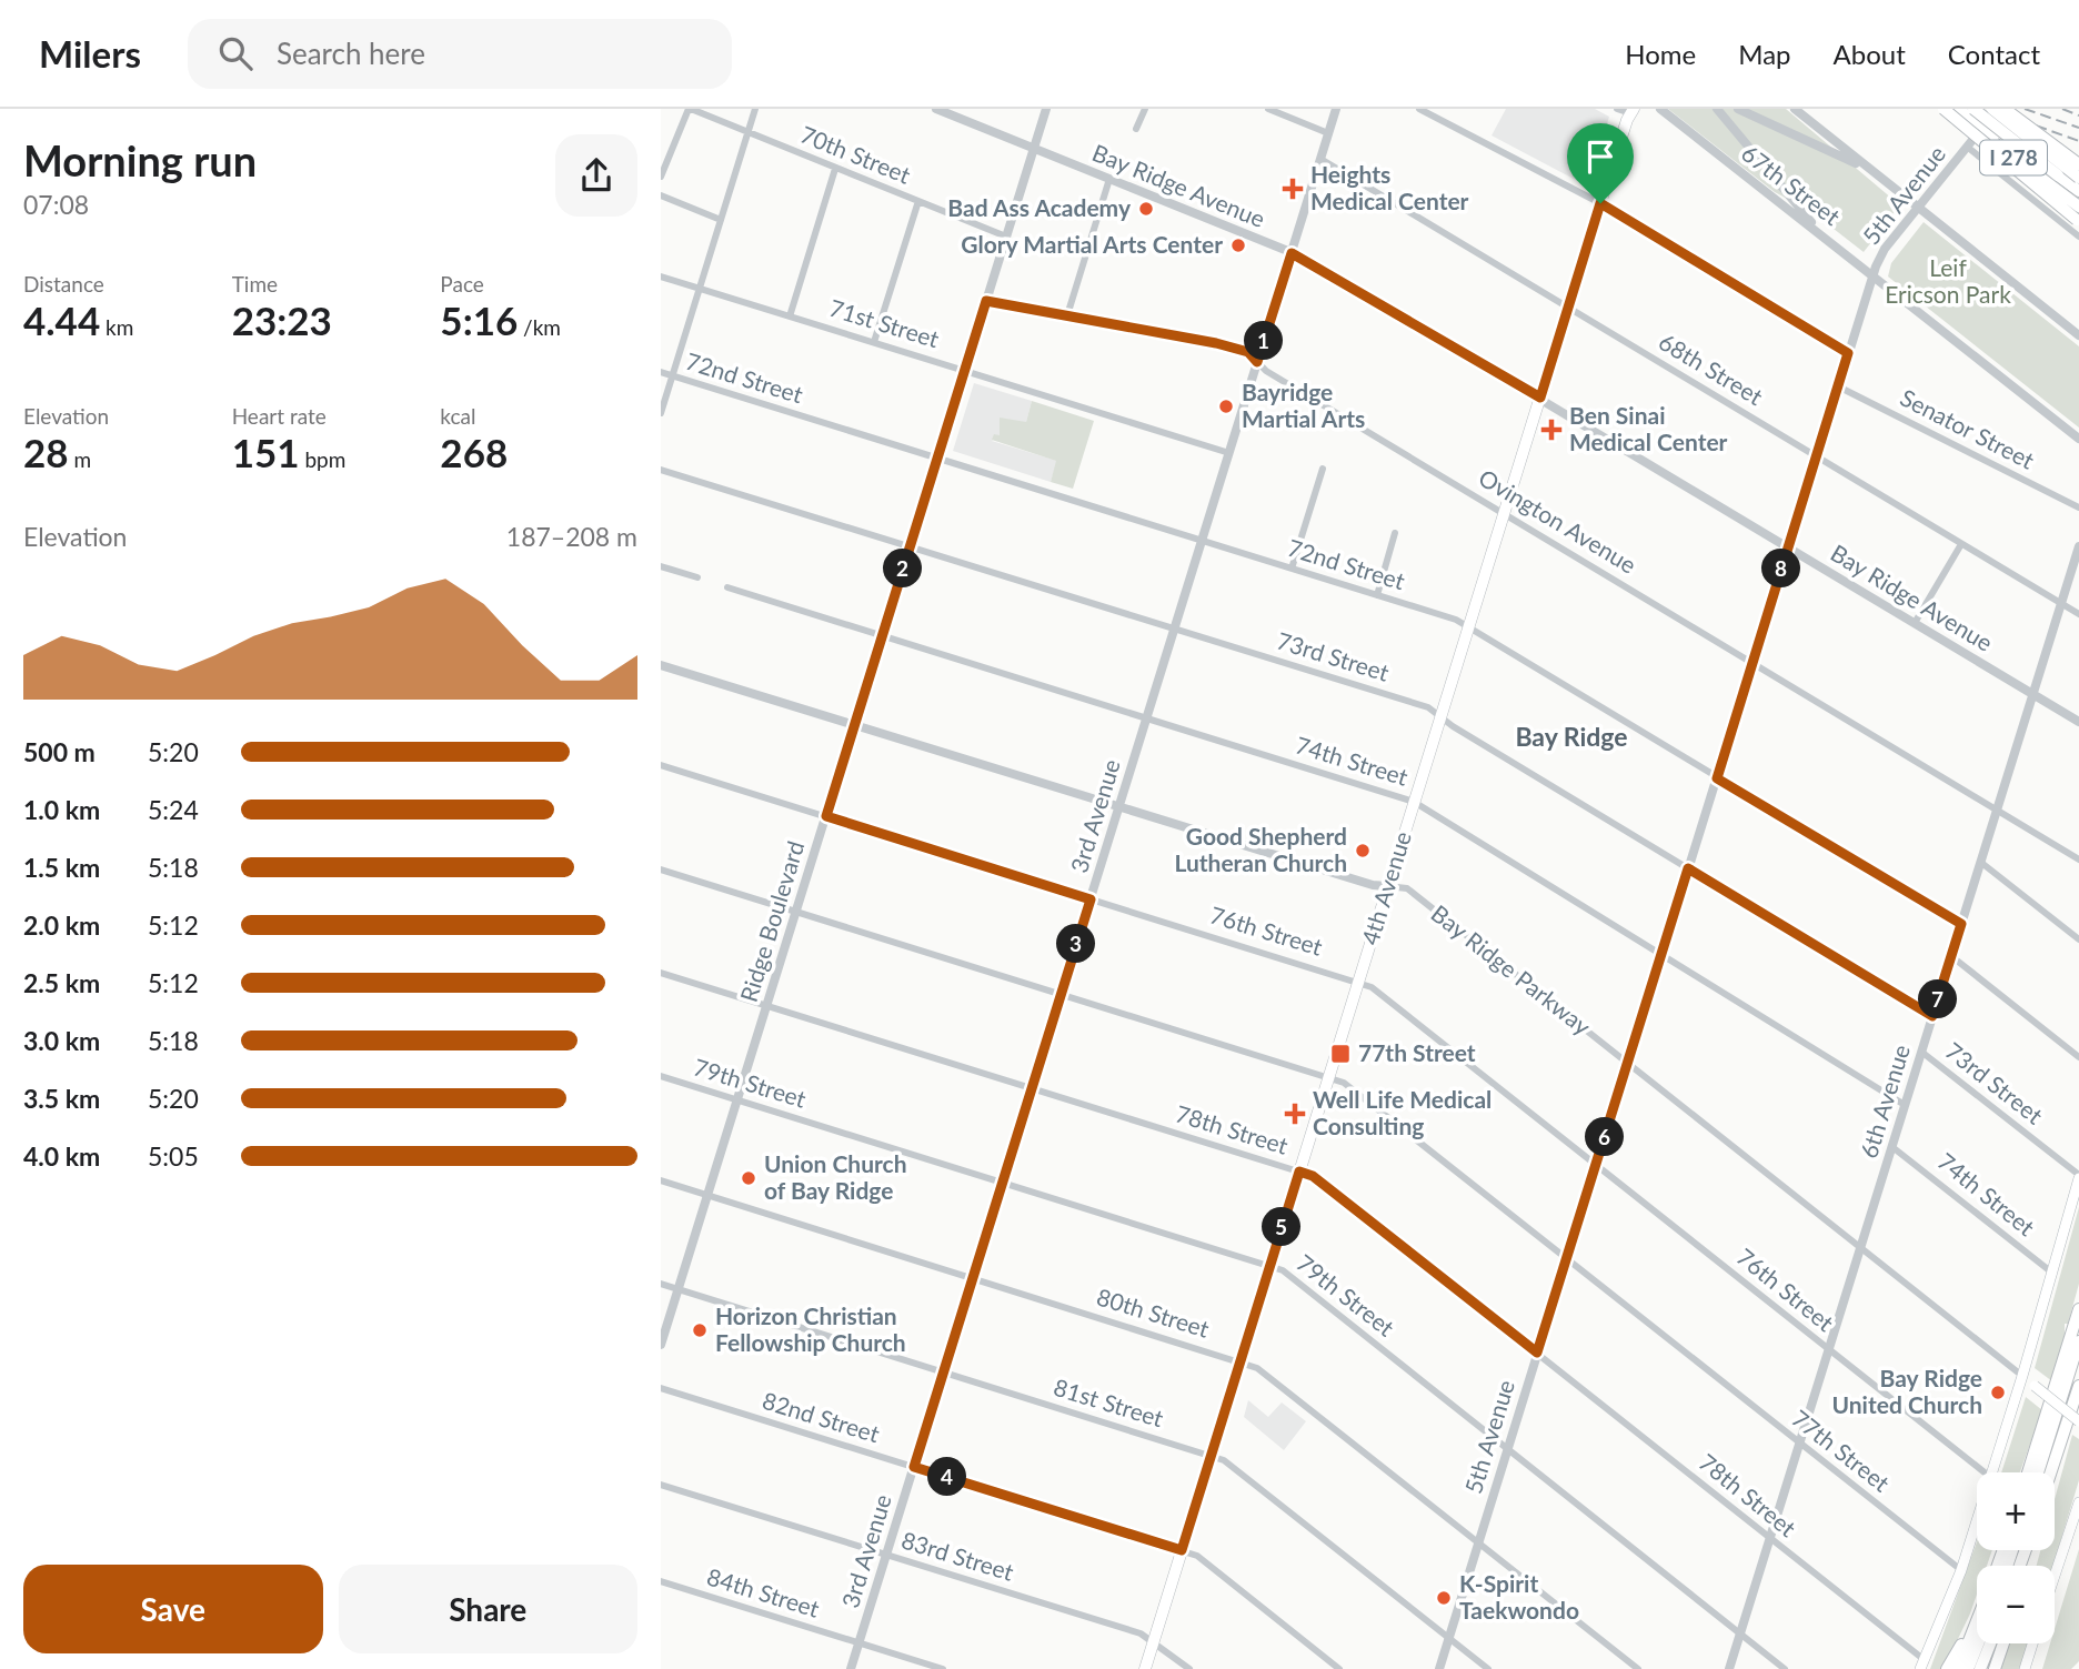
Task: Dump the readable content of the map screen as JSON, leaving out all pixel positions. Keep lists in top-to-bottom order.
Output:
{
  "streets": {
    "highway": ["I 278"],
    "main road": ["4th Avenue", "Bay Ridge Parkway"],
    "street": [
      "70th Street",
      "67th Street",
      "Bay Ridge Avenue",
      "5th Avenue",
      "71st Street",
      "68th Street",
      "72nd Street",
      "Senator Street",
      "Ovington Avenue",
      "73rd Street",
      "74th Street",
      "3rd Avenue",
      "Ridge Boulevard",
      "76th Street",
      "79th Street",
      "6th Avenue",
      "78th Street",
      "80th Street",
      "81st Street",
      "82nd Street",
      "77th Street",
      "83rd Street",
      "84th Street"
    ]
  },
  "crossings": [
    ["70th Street", "Ridge Boulevard"],
    ["67th Street", "5th Avenue"],
    ["Bay Ridge Avenue", "5th Avenue"],
    ["Bay Ridge Avenue", "3rd Avenue"],
    ["Bay Ridge Avenue", "4th Avenue"],
    ["Bay Ridge Avenue", "Ridge Boulevard"],
    ["Bay Ridge Avenue", "6th Avenue"],
    ["5th Avenue", "68th Street"],
    ["5th Avenue", "72nd Street"],
    ["5th Avenue", "Senator Street"],
    ["5th Avenue", "Ovington Avenue"],
    ["5th Avenue", "73rd Street"],
    ["5th Avenue", "74th Street"],
    ["5th Avenue", "76th Street"],
    ["5th Avenue", "Bay Ridge Parkway"],
    ["5th Avenue", "79th Street"],
    ["5th Avenue", "78th Street"],
    ["5th Avenue", "80th Street"],
    ["5th Avenue", "81st Street"],
    ["5th Avenue", "77th Street"],
    ["71st Street", "3rd Avenue"],
    ["71st Street", "Ridge Boulevard"],
    ["68th Street", "3rd Avenue"],
    ["68th Street", "4th Avenue"],
    ["68th Street", "6th Avenue"],
    ["72nd Street", "3rd Avenue"],
    ["72nd Street", "4th Avenue"],
    ["72nd Street", "Ridge Boulevard"],
    ["72nd Street", "6th Avenue"],
    ["Ovington Avenue", "3rd Avenue"],
    ["Ovington Avenue", "4th Avenue"],
    ["Ovington Avenue", "Ridge Boulevard"],
    ["Ovington Avenue", "6th Avenue"],
    ["73rd Street", "3rd Avenue"],
    ["73rd Street", "4th Avenue"],
    ["73rd Street", "Ridge Boulevard"],
    ["73rd Street", "6th Avenue"],
    ["74th Street", "3rd Avenue"],
    ["74th Street", "4th Avenue"],
    ["74th Street", "Ridge Boulevard"],
    ["74th Street", "6th Avenue"],
    ["3rd Avenue", "76th Street"],
    ["3rd Avenue", "Bay Ridge Parkway"],
    ["3rd Avenue", "79th Street"],
    ["3rd Avenue", "78th Street"],
    ["3rd Avenue", "80th Street"],
    ["3rd Avenue", "81st Street"],
    ["3rd Avenue", "82nd Street"],
    ["3rd Avenue", "77th Street"],
    ["3rd Avenue", "83rd Street"],
    ["3rd Avenue", "84th Street"],
    ["4th Avenue", "76th Street"],
    ["4th Avenue", "Bay Ridge Parkway"],
    ["4th Avenue", "79th Street"],
    ["4th Avenue", "78th Street"],
    ["4th Avenue", "80th Street"],
    ["4th Avenue", "81st Street"],
    ["4th Avenue", "82nd Street"],
    ["4th Avenue", "77th Street"],
    ["4th Avenue", "83rd Street"],
    ["Ridge Boulevard", "76th Street"],
    ["Ridge Boulevard", "Bay Ridge Parkway"],
    ["Ridge Boulevard", "79th Street"],
    ["Ridge Boulevard", "78th Street"],
    ["Ridge Boulevard", "80th Street"],
    ["Ridge Boulevard", "81st Street"],
    ["Ridge Boulevard", "77th Street"],
    ["76th Street", "6th Avenue"],
    ["Bay Ridge Parkway", "6th Avenue"],
    ["79th Street", "6th Avenue"],
    ["6th Avenue", "78th Street"],
    ["6th Avenue", "77th Street"]
  ],
  "districts": ["Bay Ridge"],
  "parks": ["Leif Ericson Park"],
  "places": {
    "health": ["Heights Medical Center", "Ben Sinai Medical Center", "Well Life Medical Consulting"],
    "other": [
      "Bad Ass Academy",
      "Glory Martial Arts Center",
      "Bayridge Martial Arts",
      "Good Shepherd Lutheran Church",
      "Union Church of Bay Ridge",
      "Horizon Christian Fellowship Church",
      "Bay Ridge United Church",
      "K-Spirit Taekwondo"
    ],
    "transit": ["77th Street"]
  },
  "page": {
    "header": "Milers",
    "search": "Search here",
    "nav": [
      "Home",
      "Map",
      "About",
      "Contact"
    ],
    "heading": ["Morning run", "07:08"],
    "stats": [
      ["Distance", "4.44 km"],
      ["Time", "23:23"],
      ["Pace", "5:16 /km"],
      ["Elevation", "28 m"],
      ["Heart rate", "151 bpm"],
      ["kcal", "268"]
    ],
    "pins": [
      "1",
      "2",
      "8",
      "3",
      "7",
      "6",
      "5",
      "4"
    ],
    "chart": ["Elevation", "187–208 m"],
    "list": [
      {
        "name": "500 m",
        "note": "5:20"
      },
      {
        "name": "1.0 km",
        "note": "5:24"
      },
      {
        "name": "1.5 km",
        "note": "5:18"
      },
      {
        "name": "2.0 km",
        "note": "5:12"
      },
      {
        "name": "2.5 km",
        "note": "5:12"
      },
      {
        "name": "3.0 km",
        "note": "5:18"
      },
      {
        "name": "3.5 km",
        "note": "5:20"
      },
      {
        "name": "4.0 km",
        "note": "5:05"
      }
    ],
    "map_buttons": ["+", "−"],
    "buttons": ["Save", "Share"]
  }
}
